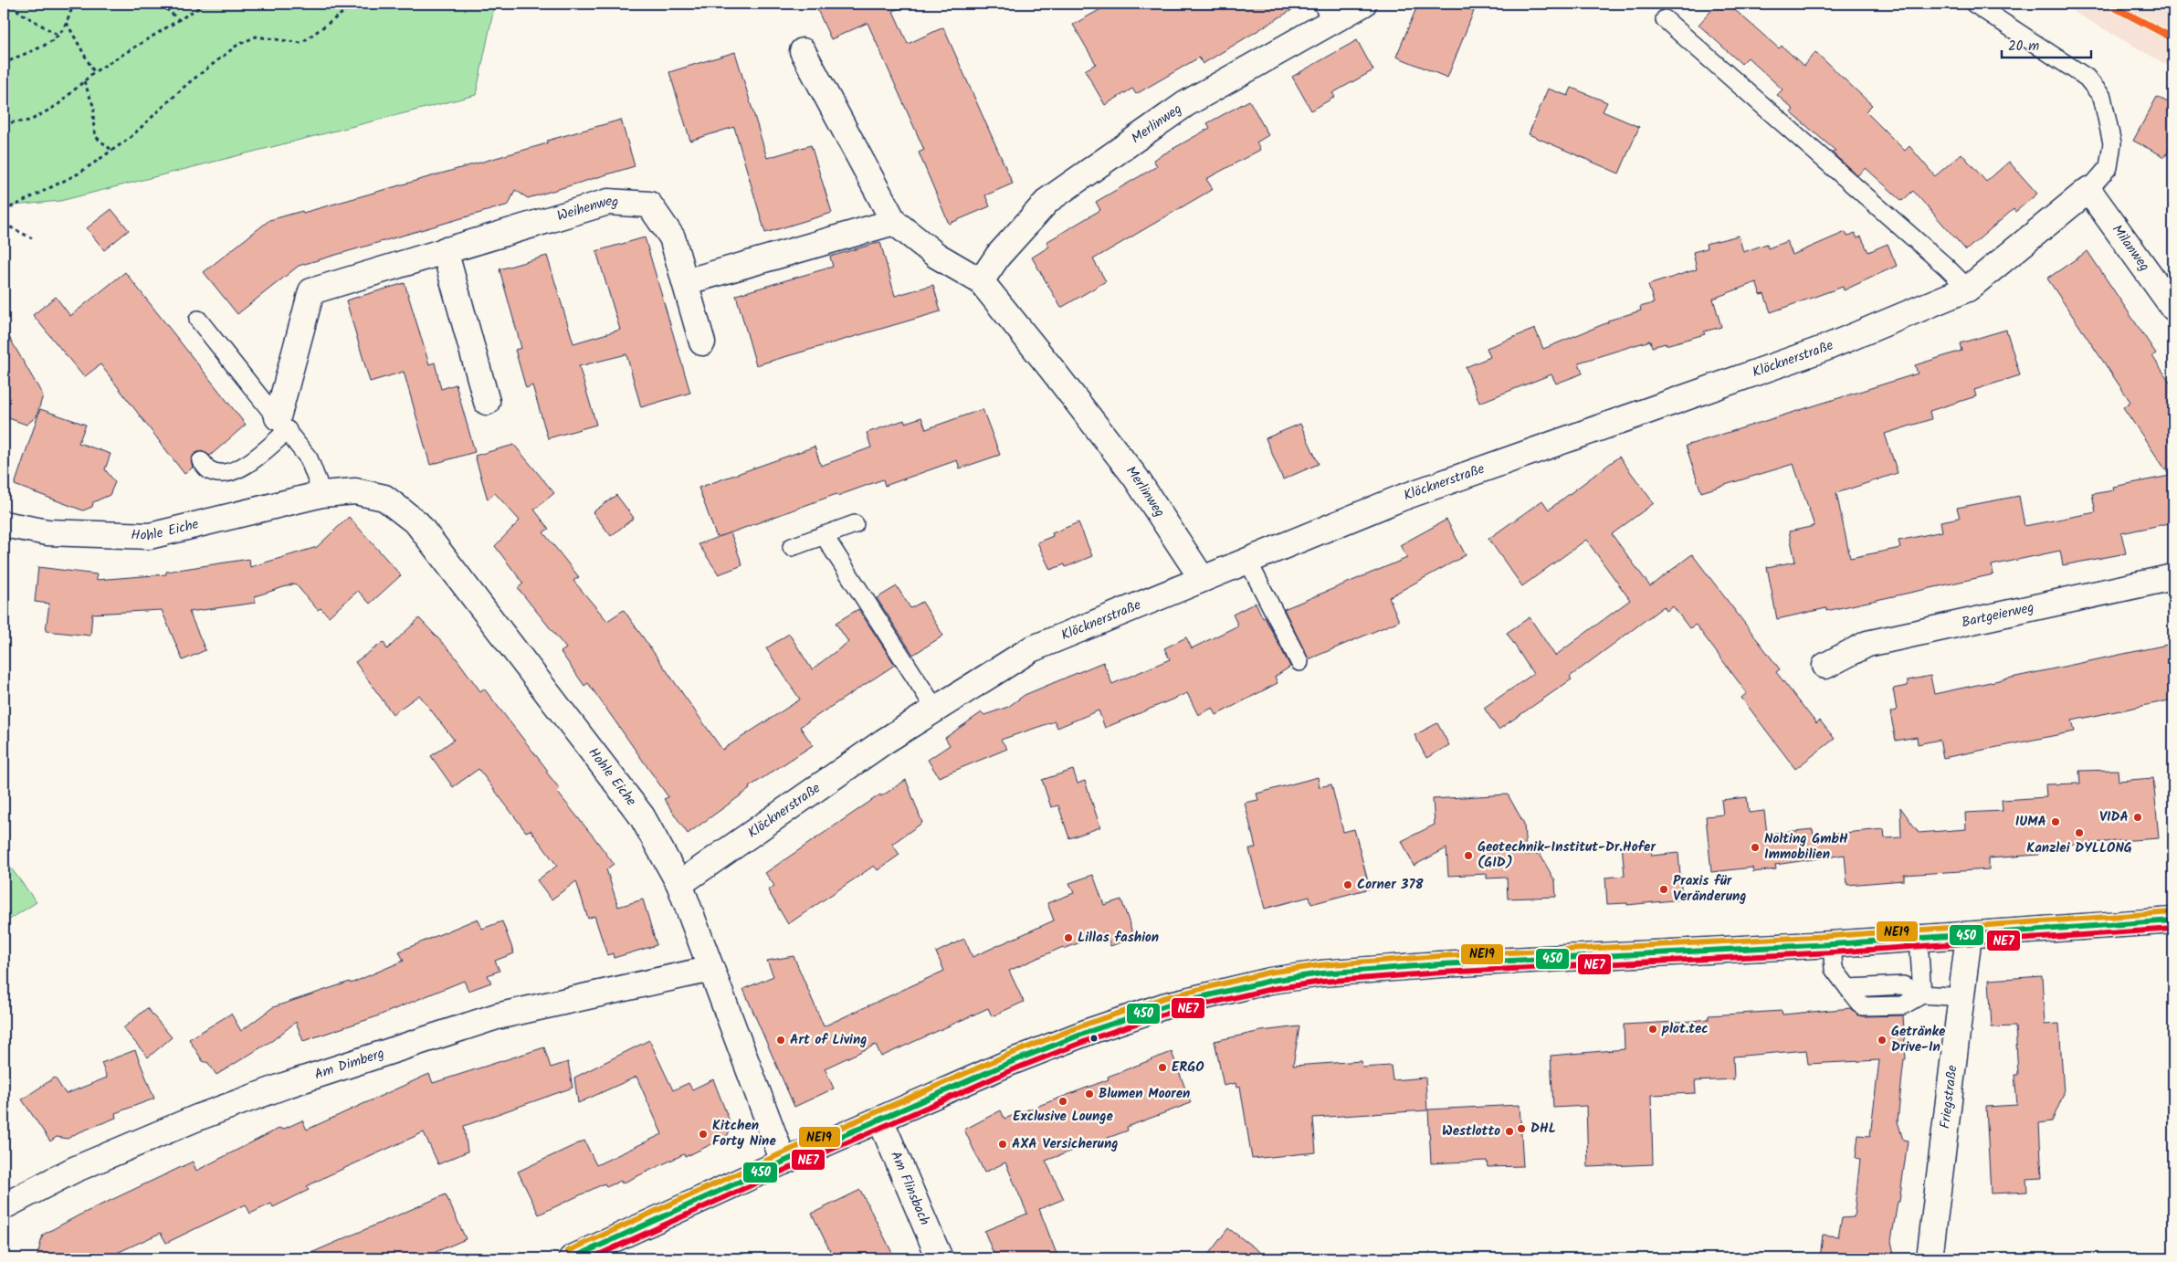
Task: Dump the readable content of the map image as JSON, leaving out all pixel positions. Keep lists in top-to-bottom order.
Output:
{
  "streets": {
    "street": [
      "Merlinweg",
      "Weihenweg",
      "Milanweg",
      "Klöcknerstraße",
      "Hohle Eiche",
      "Bartgeierweg",
      "Am Dimberg",
      "Friegstraße",
      "Am Flinsbach"
    ]
  },
  "crossings": [
    ["Merlinweg", "Klöcknerstraße"],
    ["Milanweg", "Klöcknerstraße"],
    ["Klöcknerstraße", "Hohle Eiche"],
    ["Hohle Eiche", "Am Dimberg"]
  ],
  "places": [
    "VIDA",
    "IUMA",
    "Kanzlei DYLLONG",
    "Nolting GmbH Immobilien",
    "Geotechnik-Institut-Dr.Hofer (GID)",
    "Corner 378",
    "Praxis für Veränderung",
    "Lillas fashion",
    "plot.tec",
    "Art of Living",
    "Getränke Drive-In",
    "ERGO",
    "Blumen Mooren",
    "Exclusive Lounge",
    "DHL",
    "Westlotto",
    "Kitchen Forty Nine",
    "AXA Versicherung"
  ],
  "lines": ["transit line NE19", "transit line 450", "transit line NE7"],
  "scale_bar": "20 m"
}
